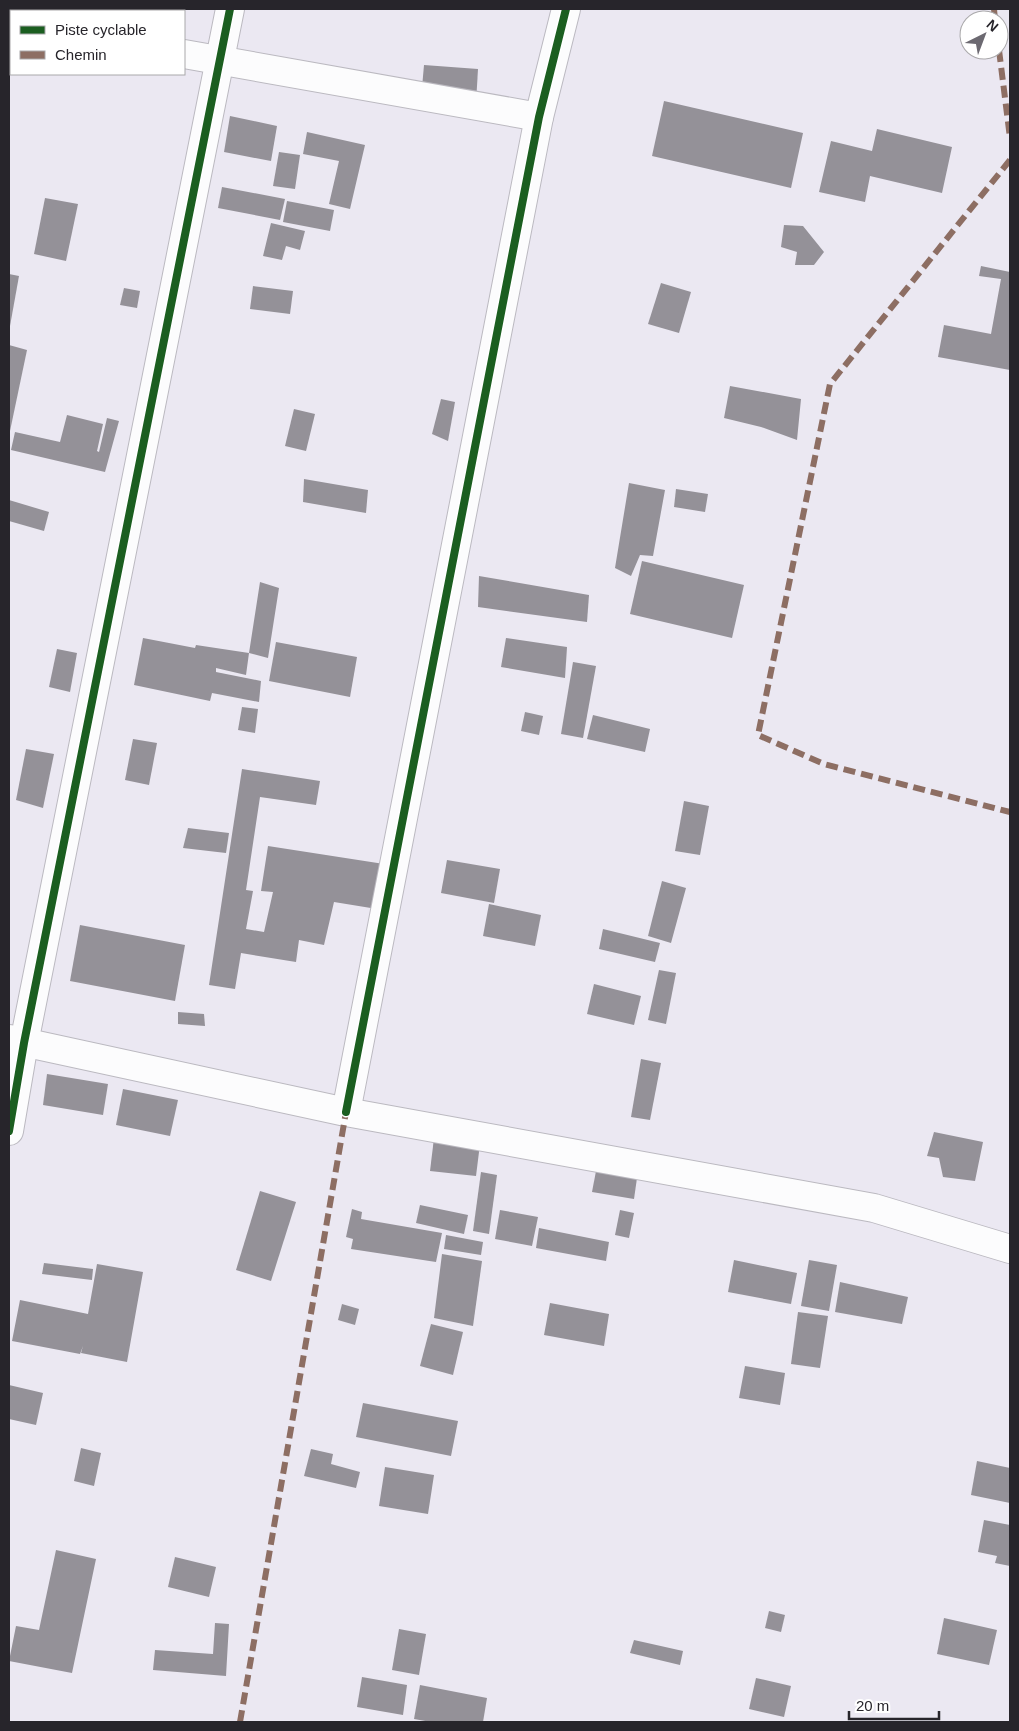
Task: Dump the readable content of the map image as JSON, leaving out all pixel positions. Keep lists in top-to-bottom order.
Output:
{
  "legend": ["Piste cyclable", "Chemin"],
  "scale_bar": "20 m",
  "north": "top right"
}
